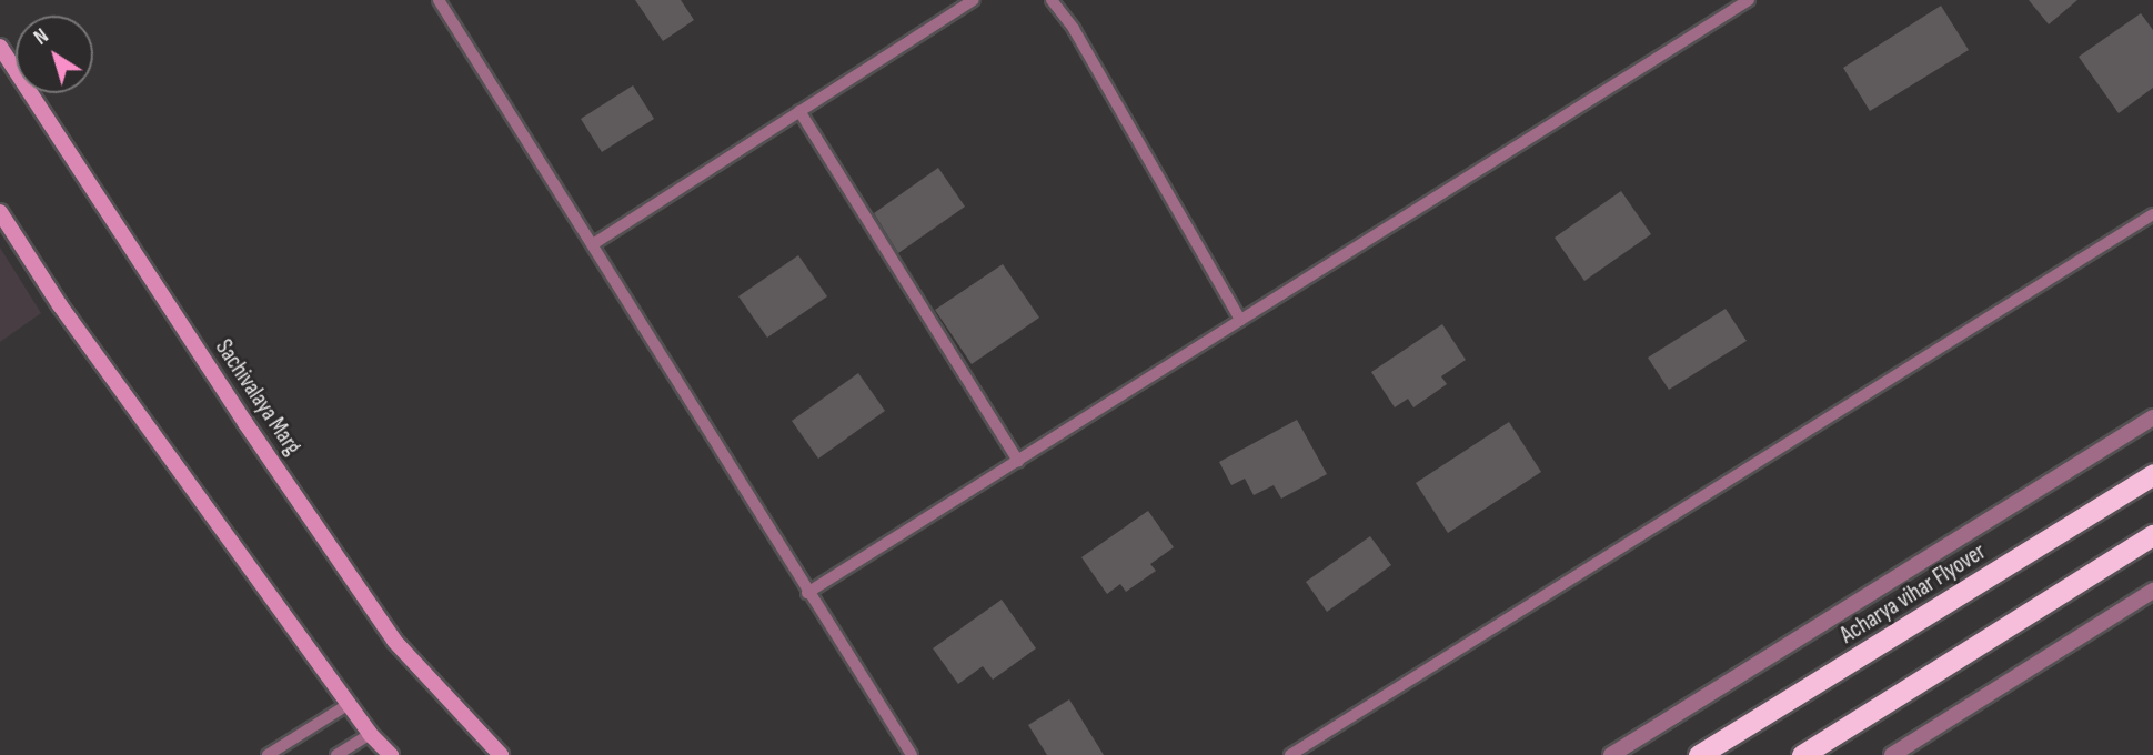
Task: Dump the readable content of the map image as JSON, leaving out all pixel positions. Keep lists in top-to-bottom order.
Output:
{
  "streets": {
    "highway": ["Acharya vihar Flyover"],
    "main road": ["Sachivalaya Marg"]
  },
  "north": "top left"
}
